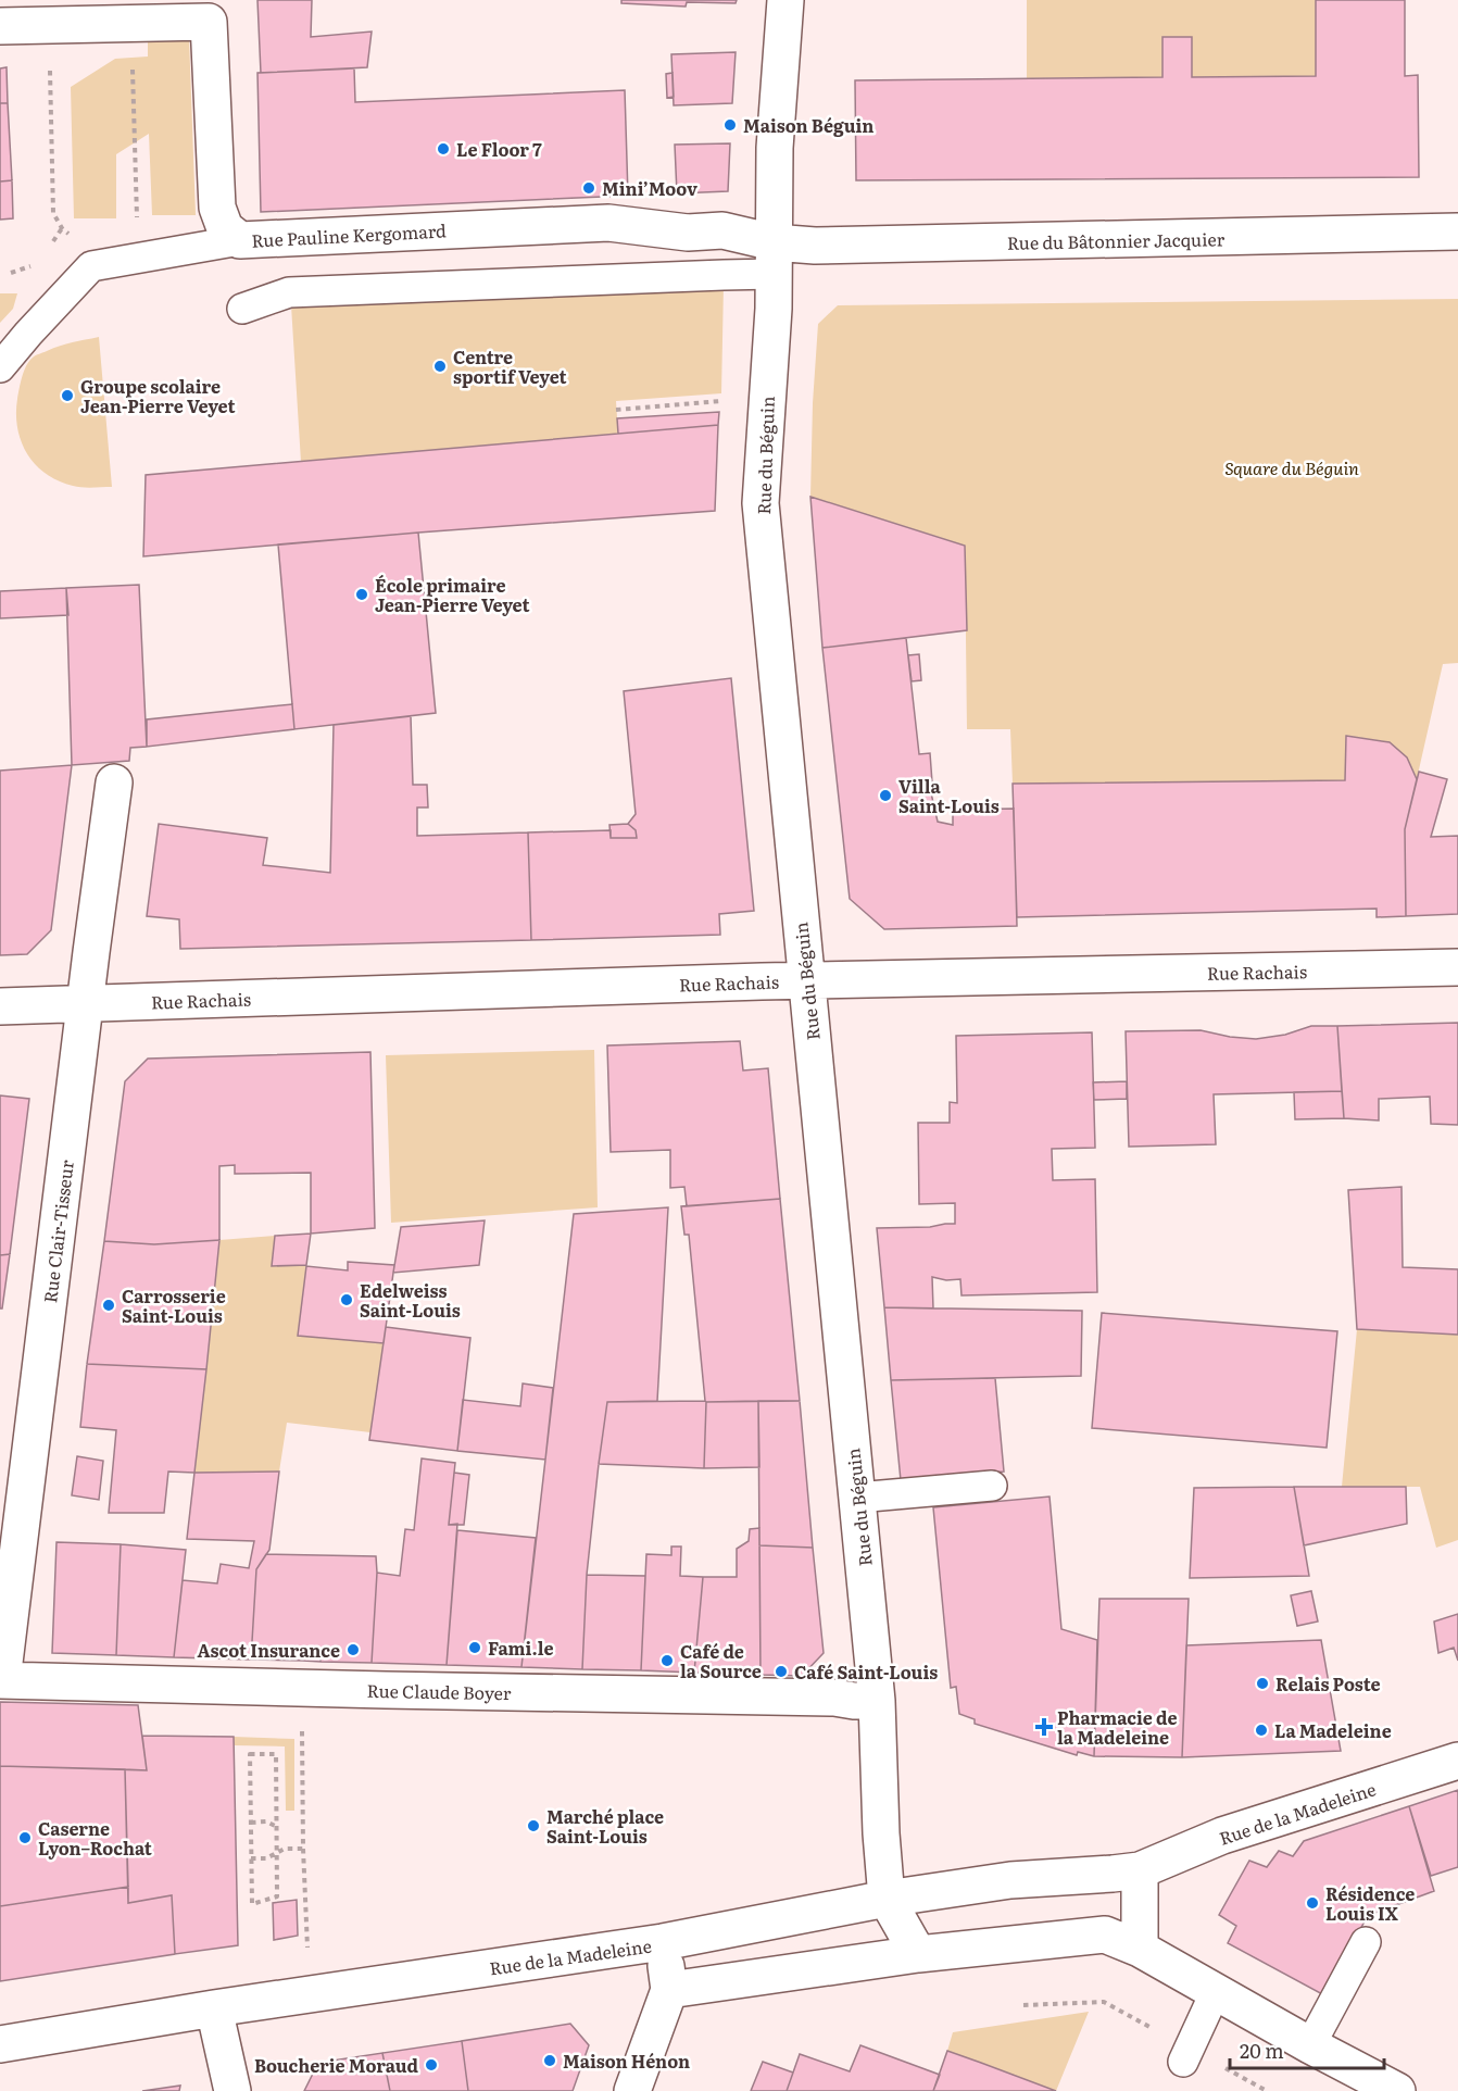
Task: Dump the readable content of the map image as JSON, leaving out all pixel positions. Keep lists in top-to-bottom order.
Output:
{
  "streets": {
    "street": [
      "Rue Pauline Kergomard",
      "Rue du Bâtonnier Jacquier",
      "Rue du Béguin",
      "Rue Rachais",
      "Rue Clair-Tisseur",
      "Rue Claude Boyer",
      "Rue de la Madeleine"
    ]
  },
  "crossings": [
    ["Rue Pauline Kergomard", "Rue du Bâtonnier Jacquier"],
    ["Rue Pauline Kergomard", "Rue du Béguin"],
    ["Rue du Bâtonnier Jacquier", "Rue du Béguin"],
    ["Rue du Béguin", "Rue Rachais"],
    ["Rue du Béguin", "Rue Claude Boyer"],
    ["Rue du Béguin", "Rue de la Madeleine"],
    ["Rue Rachais", "Rue Clair-Tisseur"],
    ["Rue Clair-Tisseur", "Rue Claude Boyer"]
  ],
  "parks": ["Square du Béguin"],
  "places": {
    "other": [
      "Maison Béguin",
      "Le Floor 7",
      "Mini’Moov",
      "Centre sportif Veyet",
      "Groupe scolaire Jean-Pierre Veyet",
      "École primaire Jean-Pierre Veyet",
      "Villa Saint-Louis",
      "Edelweiss Saint-Louis",
      "Carrosserie Saint-Louis",
      "Fami.le",
      "Ascot Insurance",
      "Café de la Source",
      "Café Saint-Louis",
      "Relais Poste",
      "La Madeleine",
      "Marché place Saint-Louis",
      "Caserne Lyon–Rochat",
      "Résidence Louis IX",
      "Maison Hénon",
      "Boucherie Moraud"
    ],
    "health": ["Pharmacie de la Madeleine"]
  },
  "scale_bar": "20 m"
}
